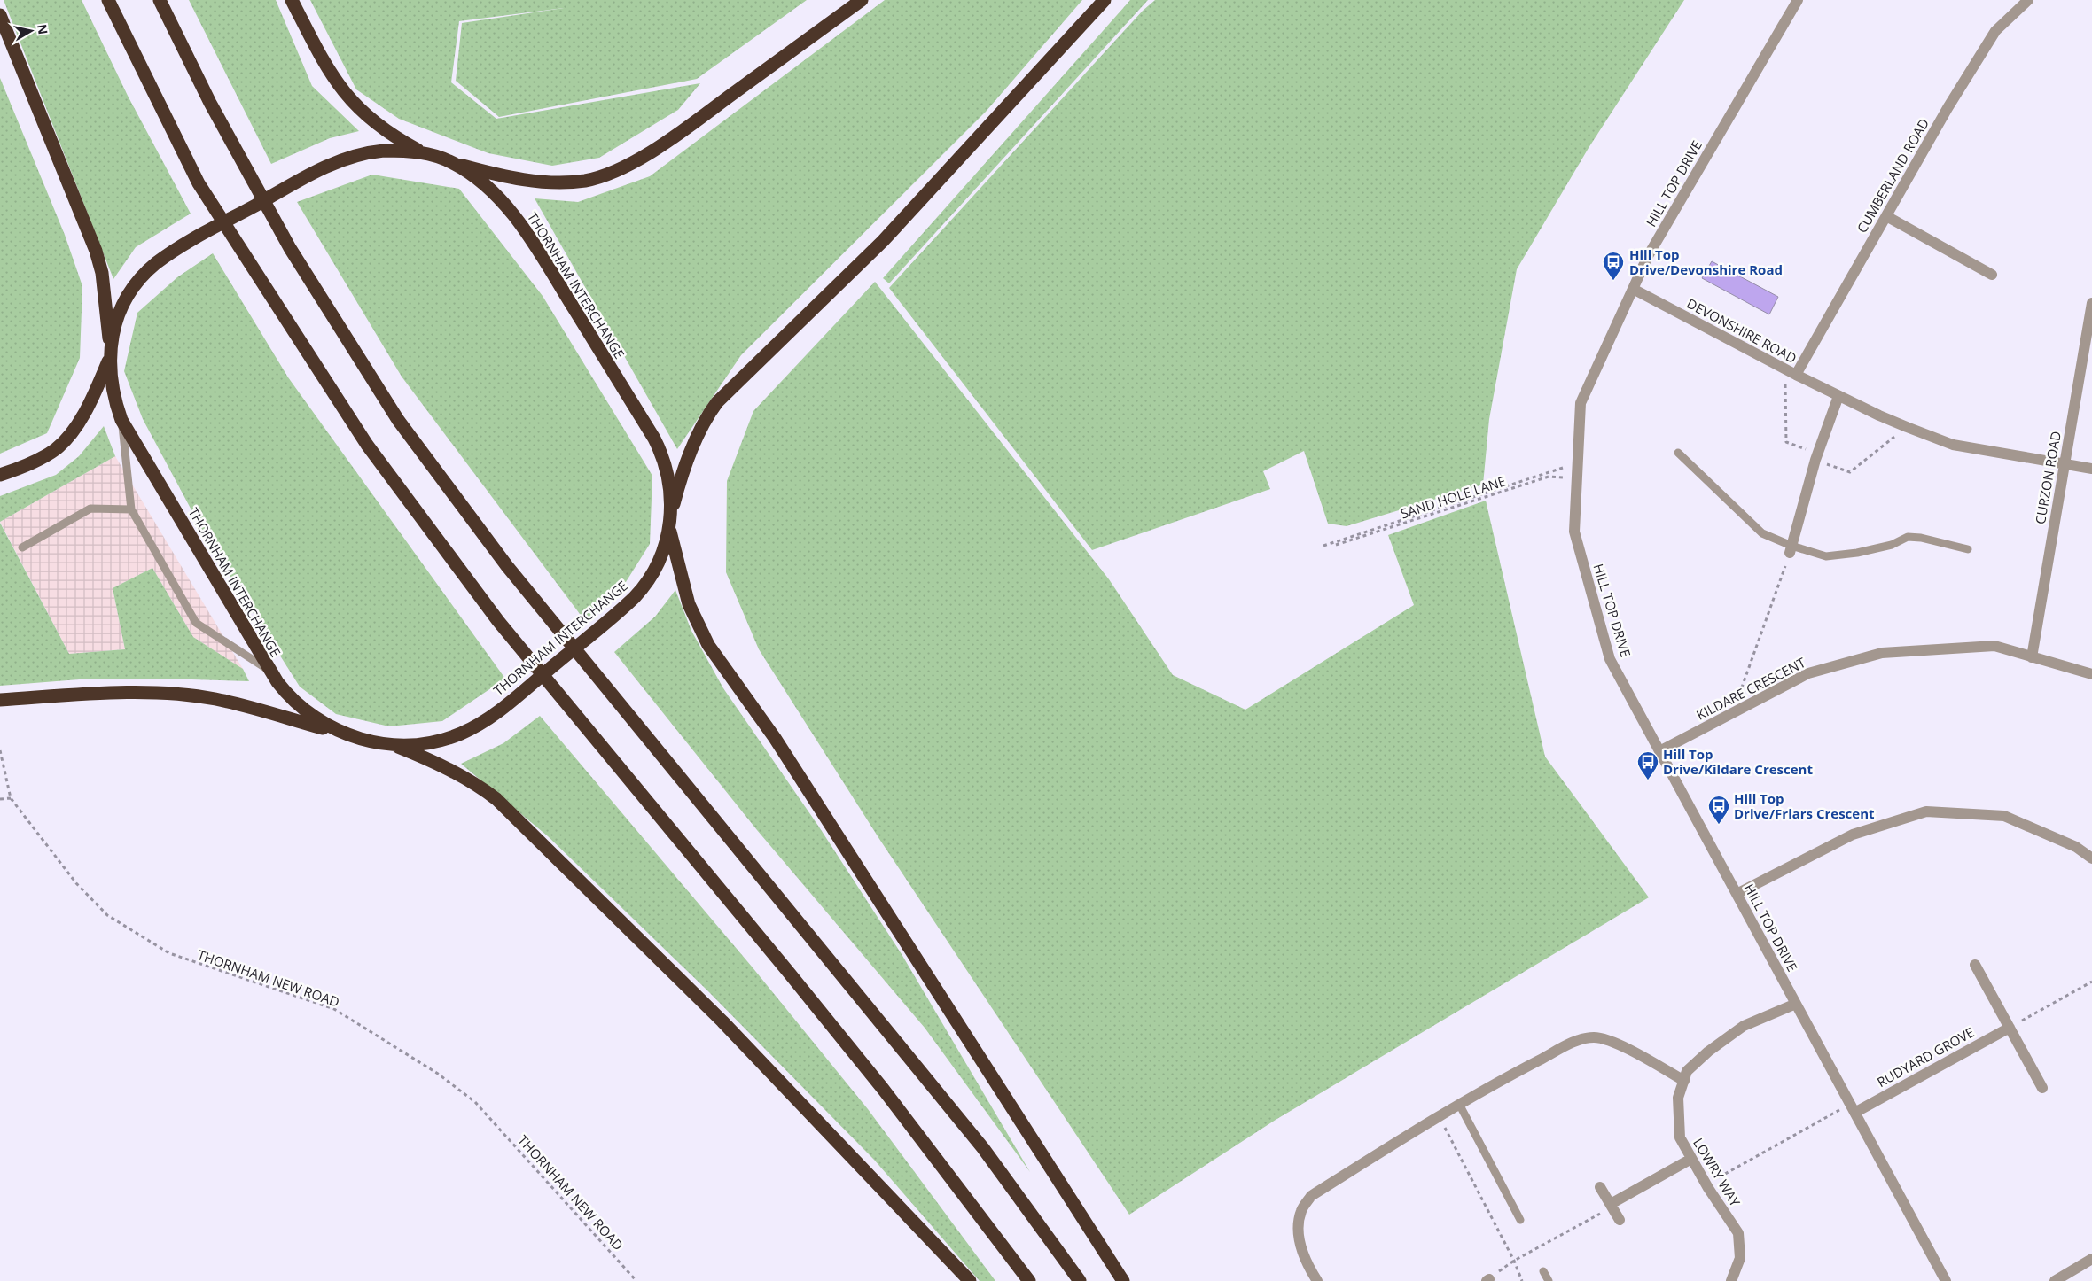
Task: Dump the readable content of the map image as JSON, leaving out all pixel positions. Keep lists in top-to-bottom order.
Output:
{
  "streets": {
    "highway": ["THORNHAM INTERCHANGE"],
    "street": [
      "CUMBERLAND ROAD",
      "HILL TOP DRIVE",
      "DEVONSHIRE ROAD",
      "CURZON ROAD",
      "KILDARE CRESCENT",
      "RUDYARD GROVE",
      "LOWRY WAY"
    ],
    "path": ["SAND HOLE LANE", "THORNHAM NEW ROAD"]
  },
  "crossings": [
    ["CUMBERLAND ROAD", "DEVONSHIRE ROAD"],
    ["HILL TOP DRIVE", "DEVONSHIRE ROAD"],
    ["HILL TOP DRIVE", "SAND HOLE LANE"],
    ["HILL TOP DRIVE", "KILDARE CRESCENT"],
    ["HILL TOP DRIVE", "RUDYARD GROVE"],
    ["HILL TOP DRIVE", "LOWRY WAY"],
    ["DEVONSHIRE ROAD", "CURZON ROAD"],
    ["CURZON ROAD", "KILDARE CRESCENT"]
  ],
  "places": {
    "bus stop": ["Hill Top Drive/Devonshire Road", "Hill Top Drive/Kildare Crescent", "Hill Top Drive/Friars Crescent"]
  },
  "north": "right"
}
